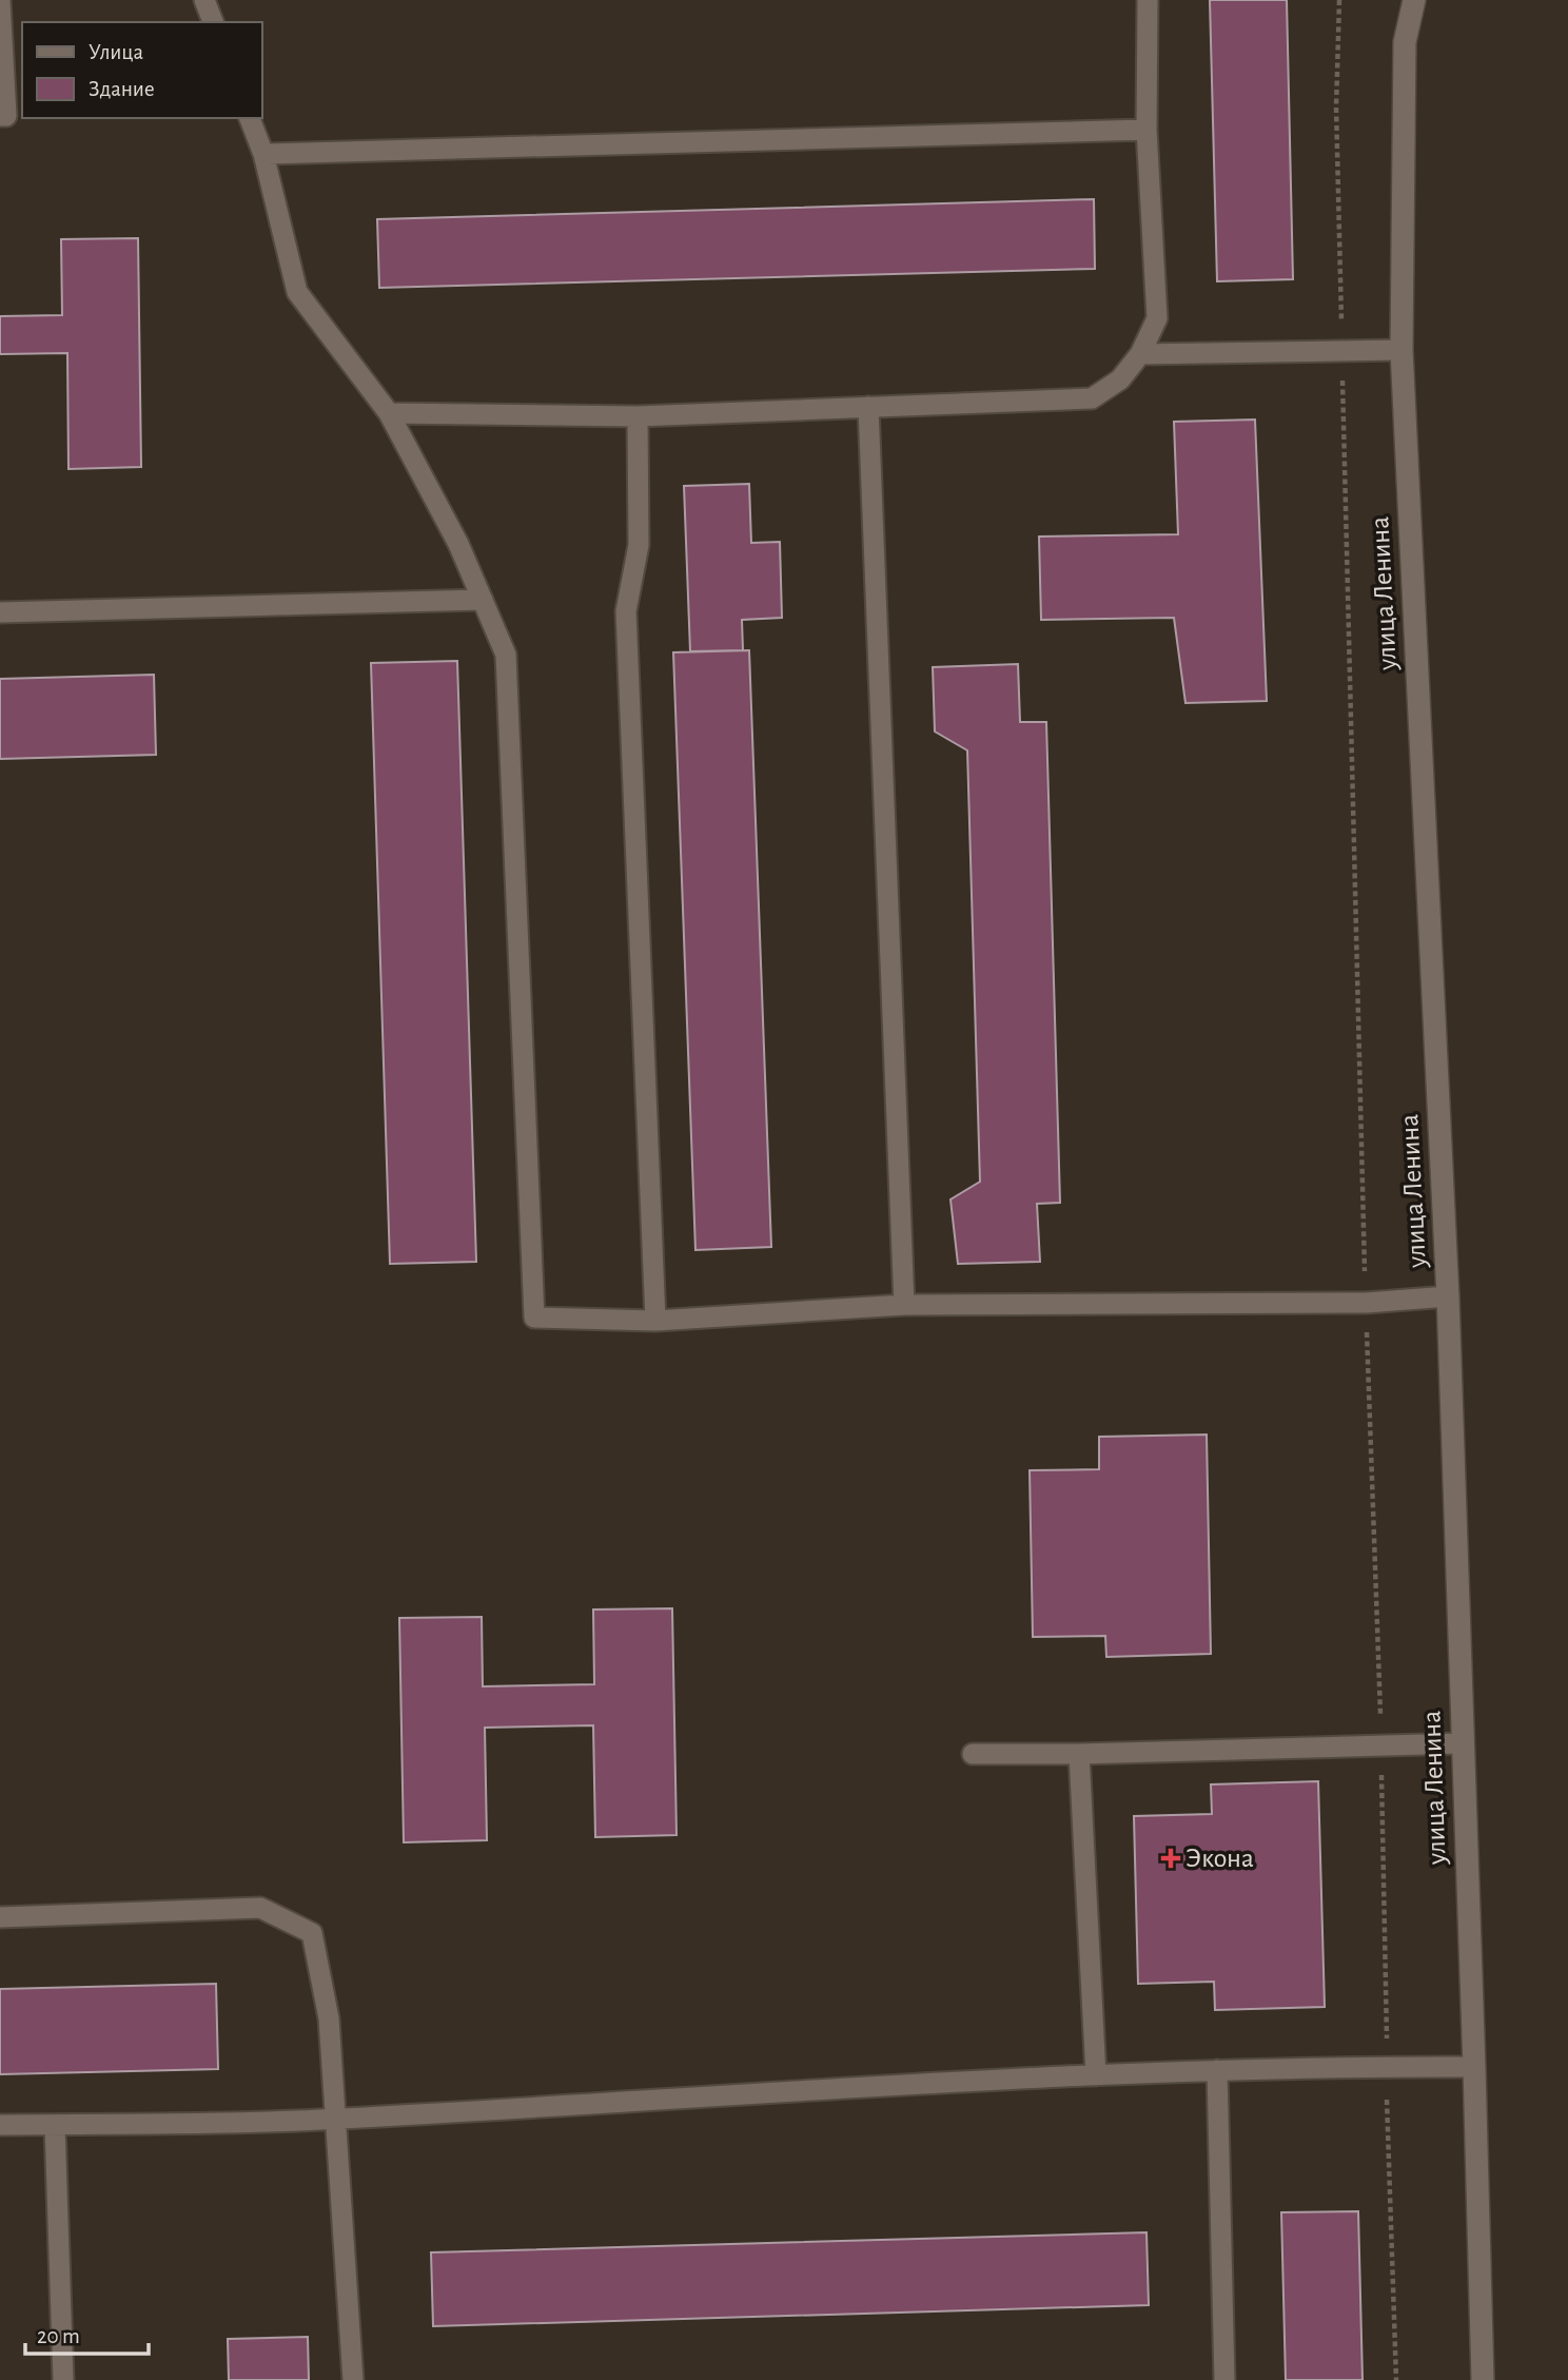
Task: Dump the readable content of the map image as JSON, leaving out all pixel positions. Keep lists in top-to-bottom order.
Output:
{
  "streets": {
    "street": ["улица Ленина"]
  },
  "places": {
    "health": ["Экона"]
  },
  "legend": ["Улица", "Здание"],
  "scale_bar": "20 m"
}
